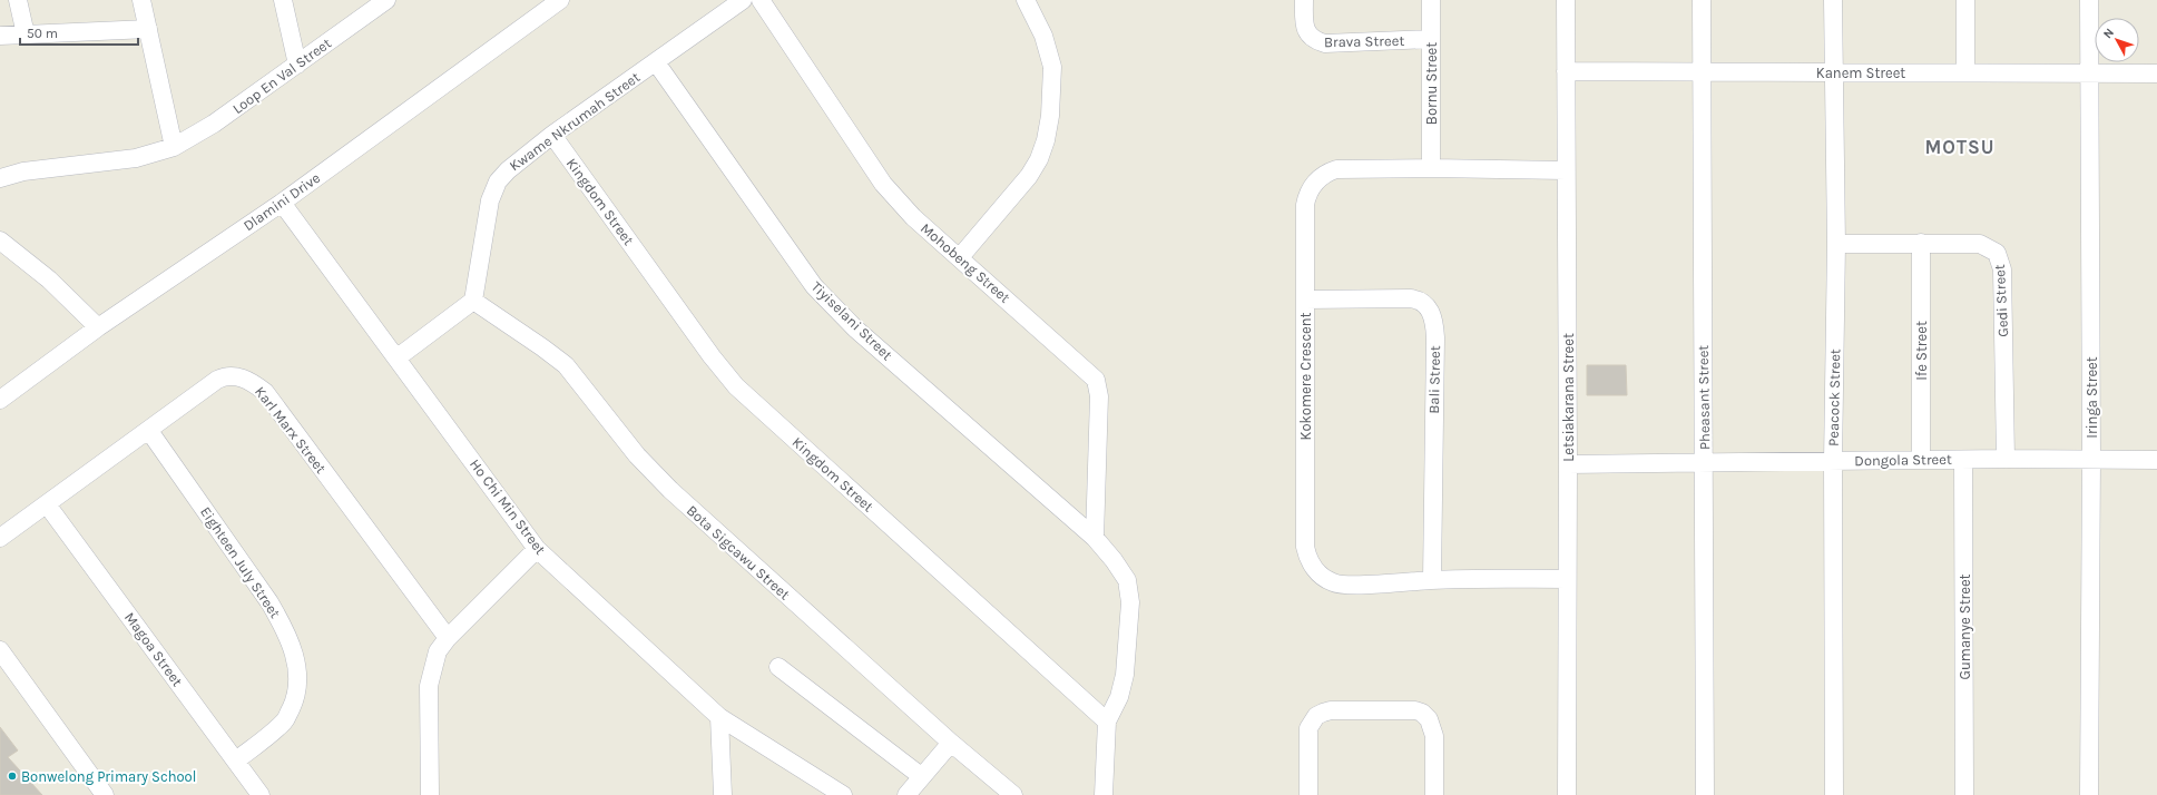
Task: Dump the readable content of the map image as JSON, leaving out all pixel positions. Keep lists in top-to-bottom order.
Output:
{
  "streets": {
    "street": [
      "Brava Street",
      "Kanem Street",
      "Loop En Val Street",
      "Bornu Street",
      "Kwame Nkrumah Street",
      "Dlamini Drive",
      "Kingdom Street",
      "Mohobeng Street",
      "Gedi Street",
      "Tiyiselani Street",
      "Ife Street",
      "Kokomere Crescent",
      "Bali Street",
      "Letsiakarana Street",
      "Pheasant Street",
      "Peacock Street",
      "Iringa Street",
      "Karl Marx Street",
      "Dongola Street",
      "Ho Chi Min Street",
      "Bota Sigcawu Street",
      "Eighteen July Street",
      "Gumanye Street",
      "Magoa Street"
    ]
  },
  "crossings": [
    ["Brava Street", "Bornu Street"],
    ["Kanem Street", "Letsiakarana Street"],
    ["Kanem Street", "Pheasant Street"],
    ["Kanem Street", "Peacock Street"],
    ["Kanem Street", "Iringa Street"],
    ["Bornu Street", "Kokomere Crescent"],
    ["Kwame Nkrumah Street", "Kingdom Street"],
    ["Kwame Nkrumah Street", "Tiyiselani Street"],
    ["Kwame Nkrumah Street", "Bota Sigcawu Street"],
    ["Dlamini Drive", "Ho Chi Min Street"],
    ["Kingdom Street", "Tiyiselani Street"],
    ["Mohobeng Street", "Tiyiselani Street"],
    ["Gedi Street", "Ife Street"],
    ["Gedi Street", "Peacock Street"],
    ["Gedi Street", "Dongola Street"],
    ["Ife Street", "Dongola Street"],
    ["Kokomere Crescent", "Bali Street"],
    ["Kokomere Crescent", "Letsiakarana Street"],
    ["Letsiakarana Street", "Dongola Street"],
    ["Pheasant Street", "Dongola Street"],
    ["Peacock Street", "Dongola Street"],
    ["Iringa Street", "Dongola Street"],
    ["Karl Marx Street", "Eighteen July Street"],
    ["Karl Marx Street", "Magoa Street"],
    ["Dongola Street", "Gumanye Street"],
    ["Eighteen July Street", "Magoa Street"]
  ],
  "districts": ["MOTSU"],
  "places": ["Bonwelong Primary School"],
  "scale_bar": "50 m",
  "north": "top left"
}
